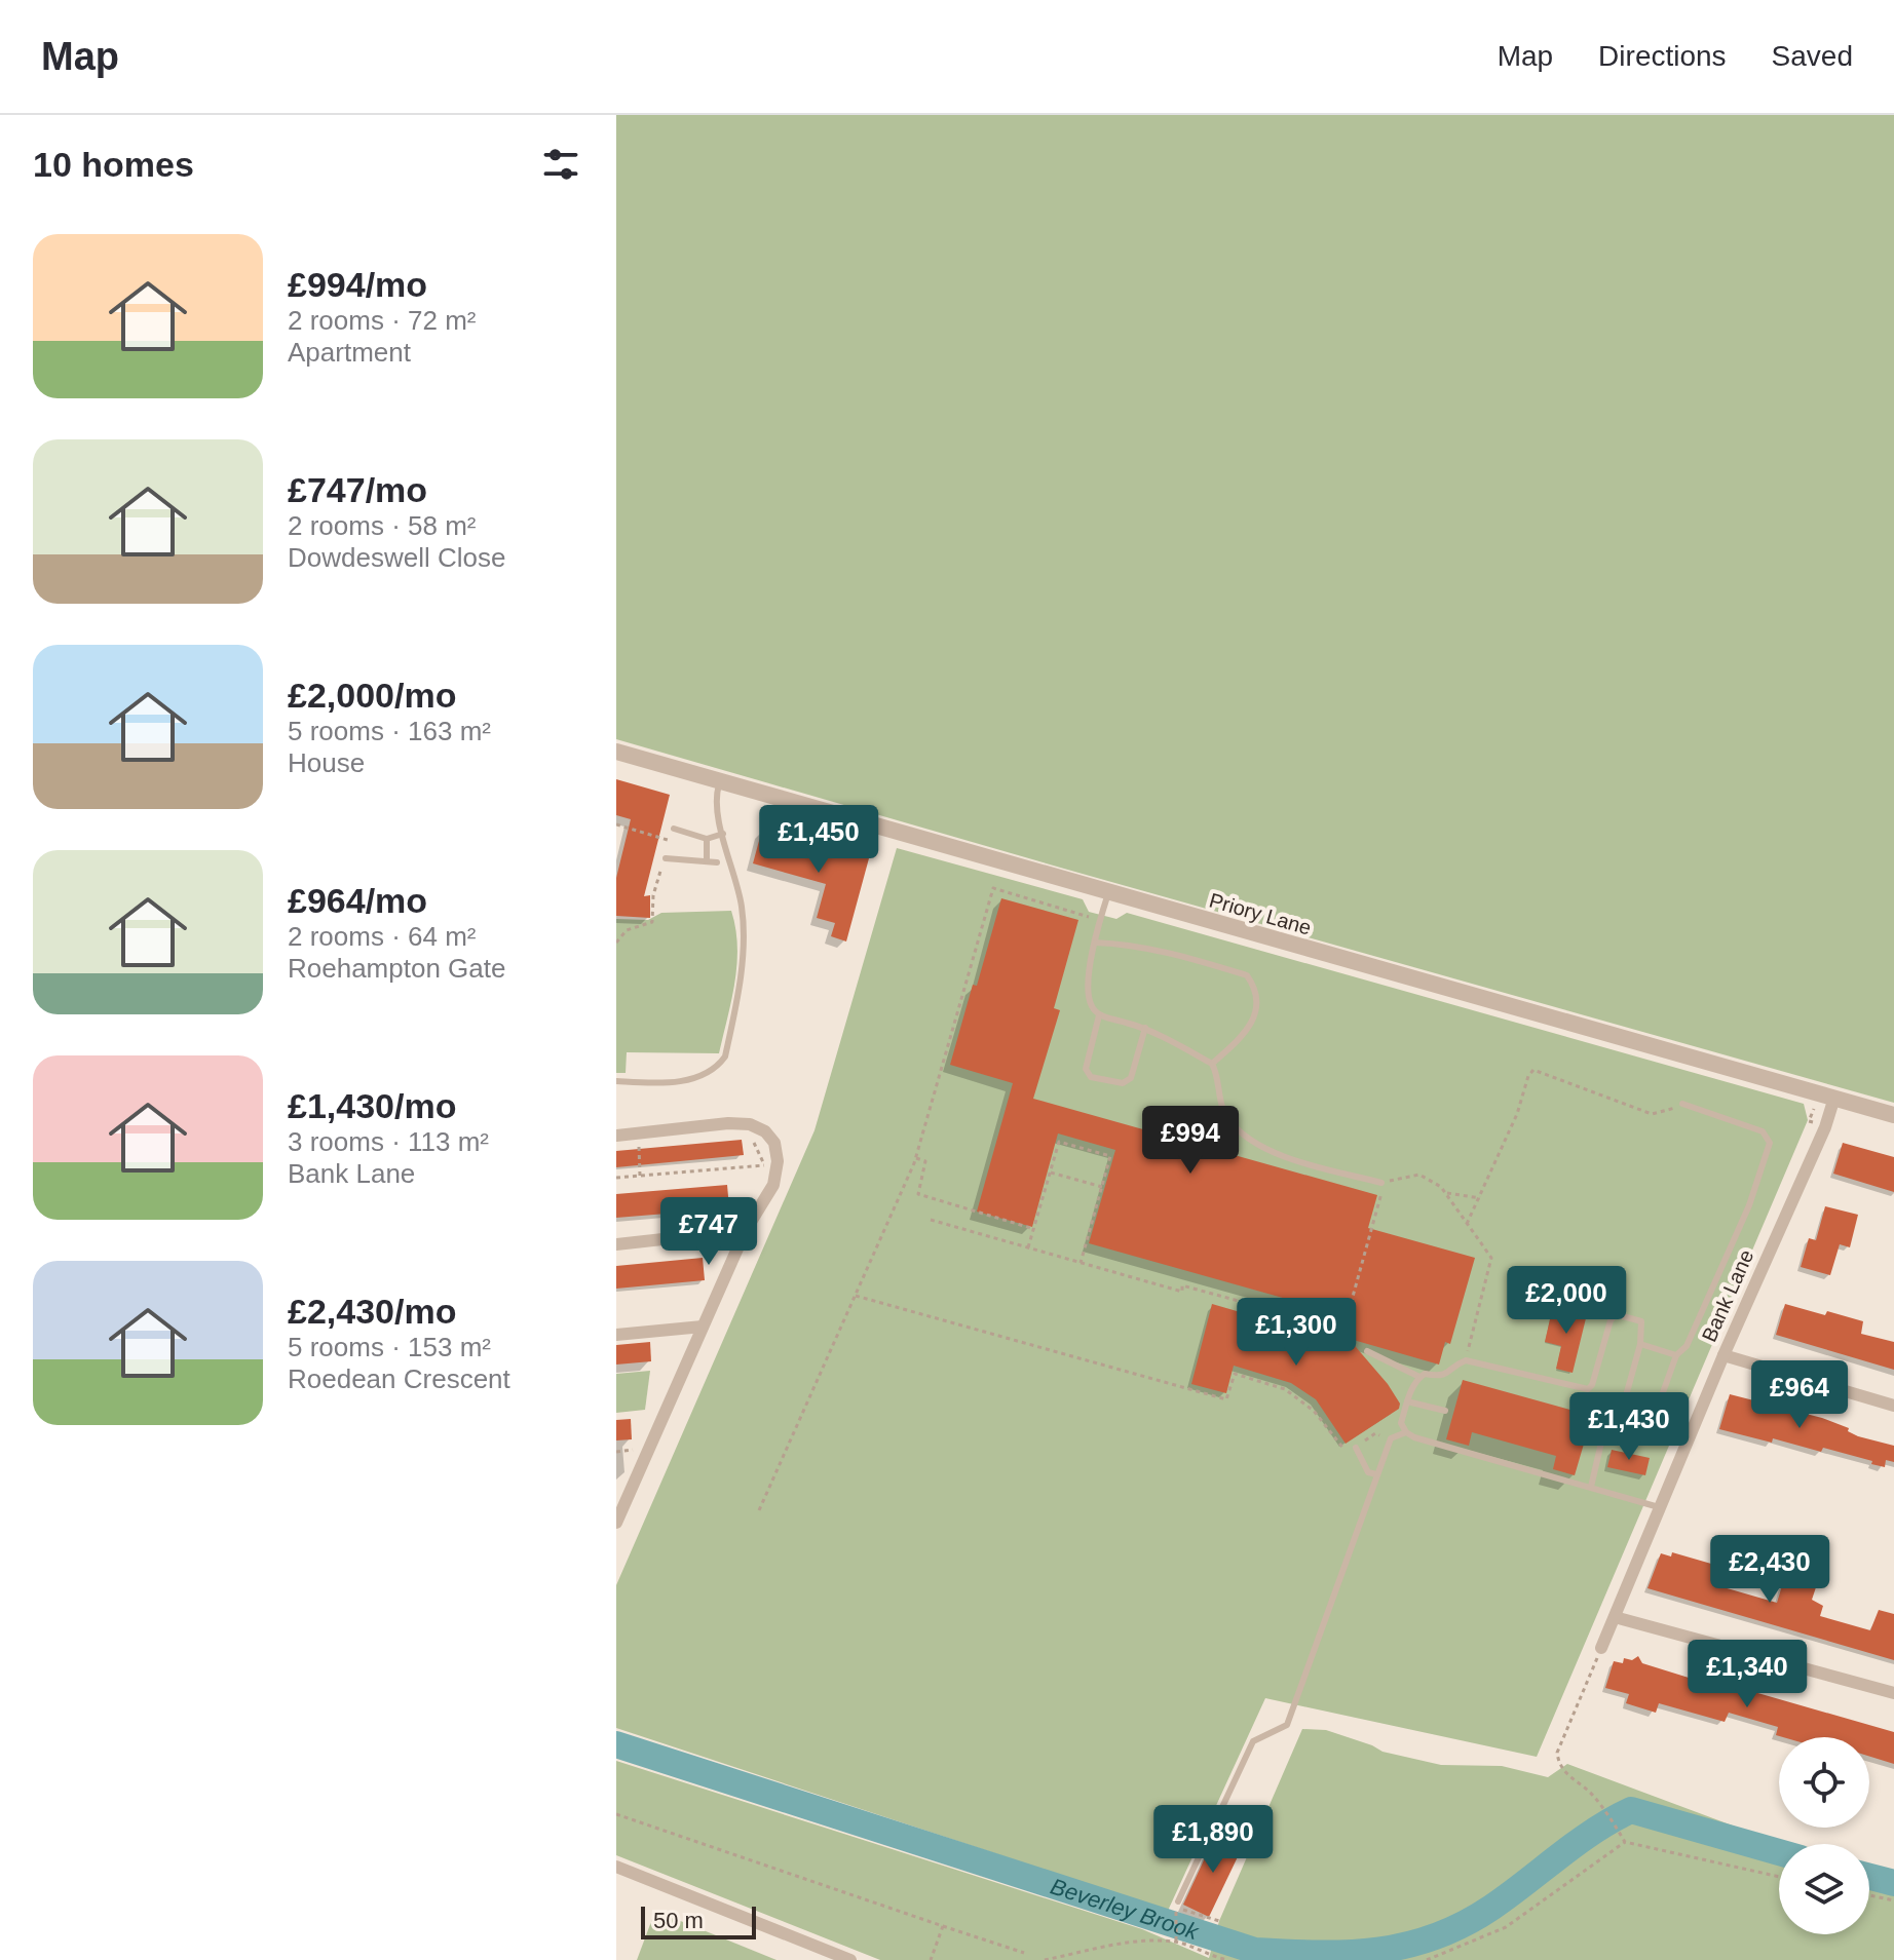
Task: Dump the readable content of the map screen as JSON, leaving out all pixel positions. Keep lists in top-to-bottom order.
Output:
{
  "streets": {
    "street": ["Priory Lane", "Bank Lane"]
  },
  "crossings": [
    ["Priory Lane", "Bank Lane"]
  ],
  "water": ["Beverley Brook"],
  "scale_bar": "50 m",
  "page": {
    "header": "Map",
    "nav": ["Map", "Directions", "Saved"],
    "heading": "10 homes",
    "list": [
      {
        "name": "£994/mo",
        "note": "2 rooms · 72 m² · Apartment"
      },
      {
        "name": "£747/mo",
        "note": "2 rooms · 58 m² · Dowdeswell Close"
      },
      {
        "name": "£2,000/mo",
        "note": "5 rooms · 163 m² · House"
      },
      {
        "name": "£964/mo",
        "note": "2 rooms · 64 m² · Roehampton Gate"
      },
      {
        "name": "£1,430/mo",
        "note": "3 rooms · 113 m² · Bank Lane"
      },
      {
        "name": "£2,430/mo",
        "note": "5 rooms · 153 m² · Roedean Crescent"
      }
    ],
    "price": [
      "£1,450",
      "£994",
      "£747",
      "£2,000",
      "£1,300",
      "£964",
      "£1,430",
      "£2,430",
      "£1,340",
      "£1,890"
    ],
    "scale": "50 m"
  }
}
